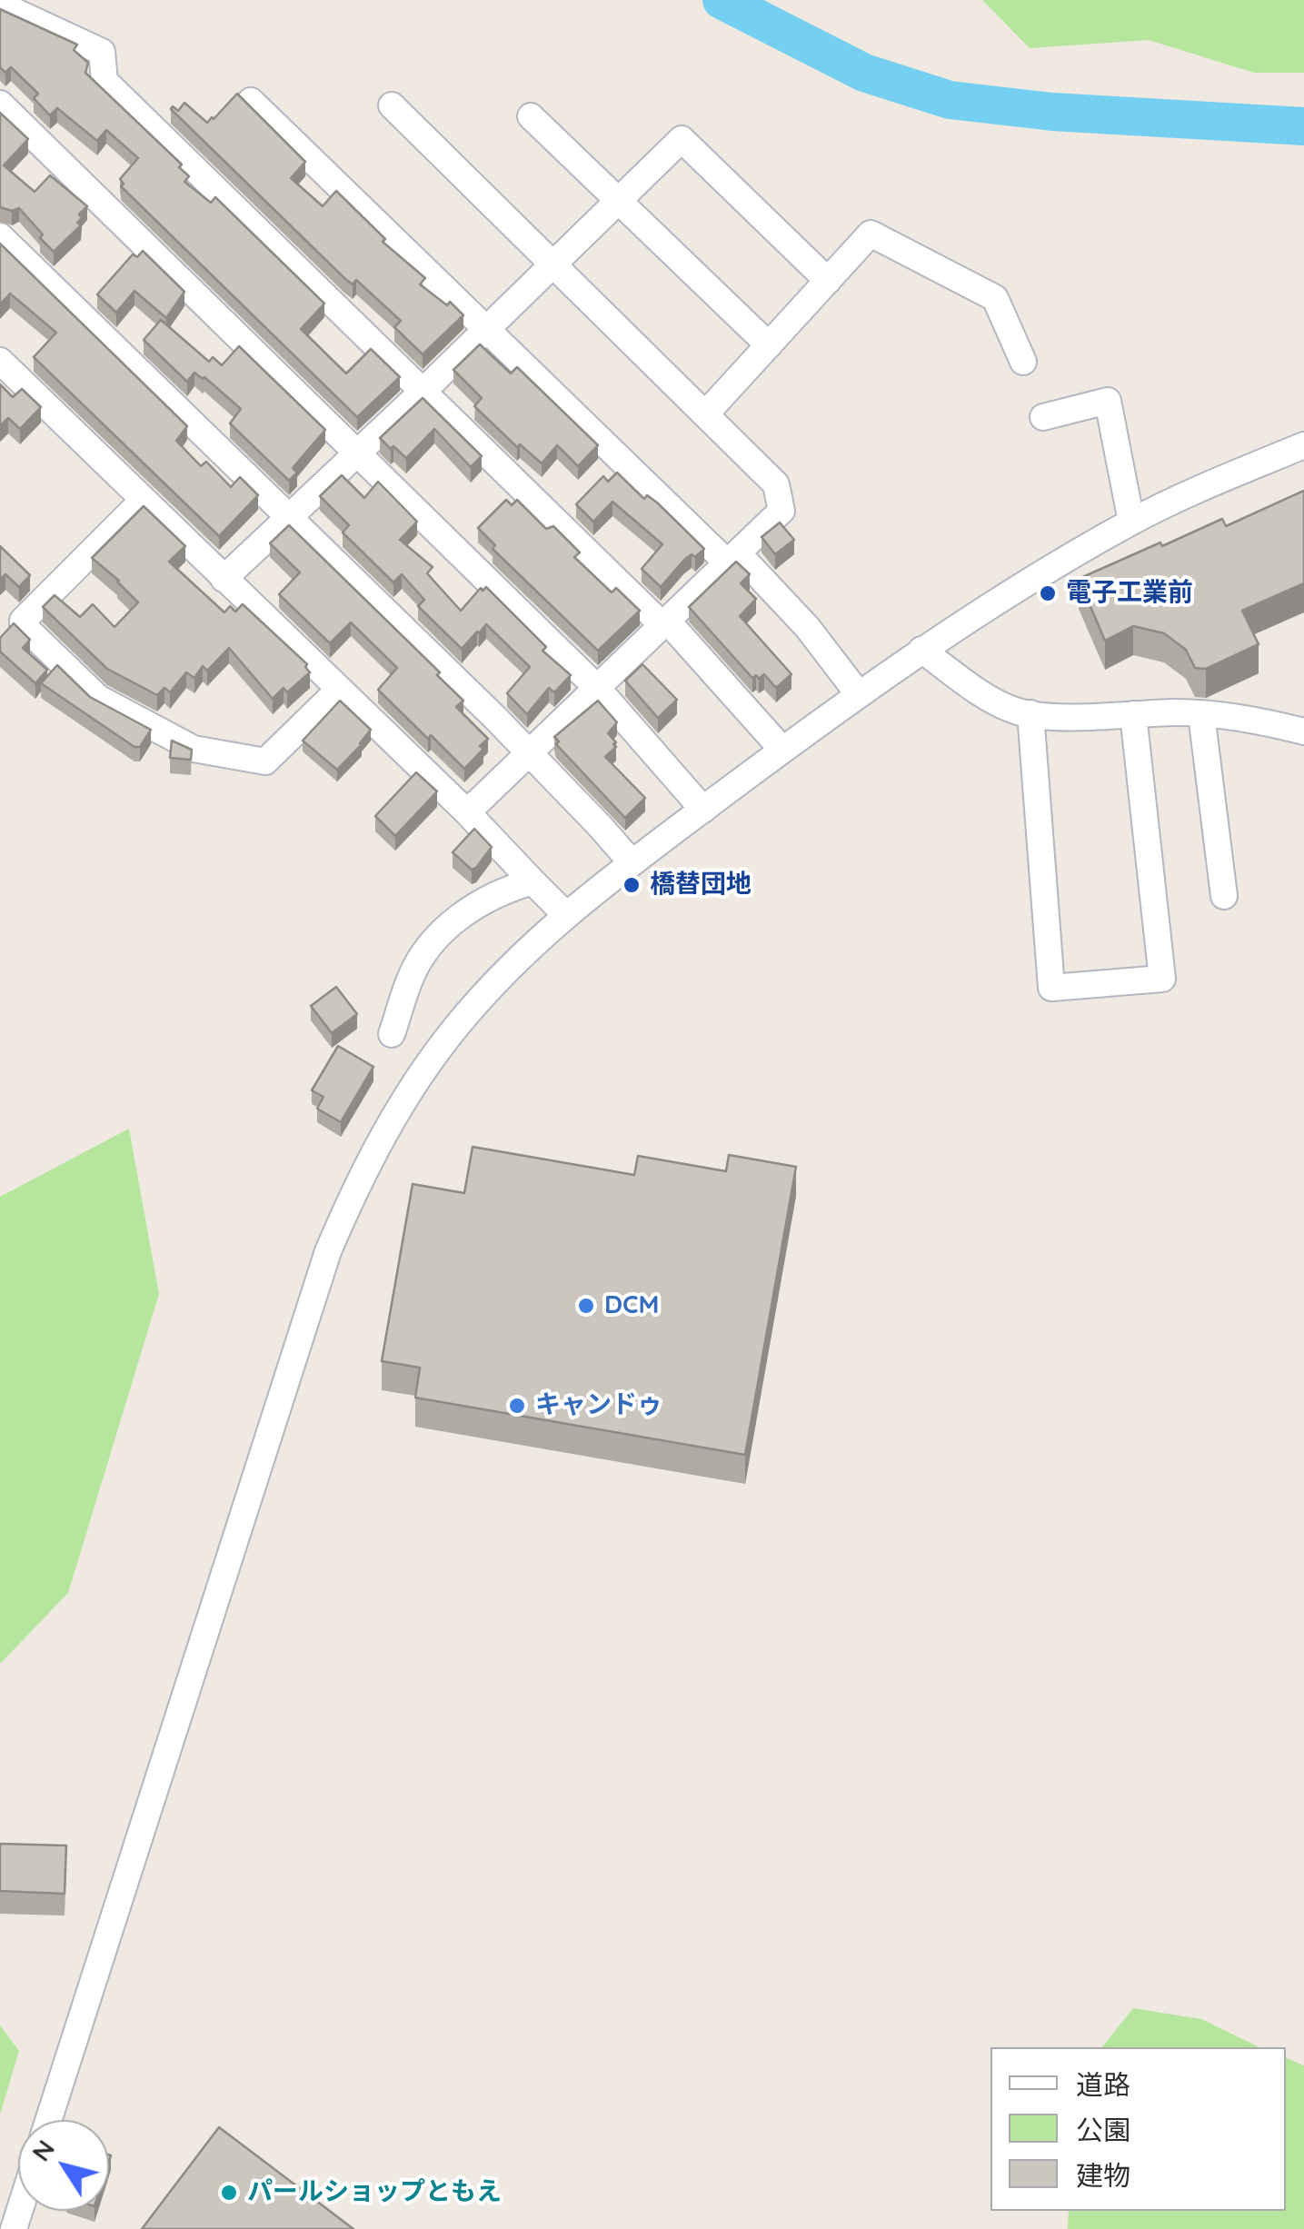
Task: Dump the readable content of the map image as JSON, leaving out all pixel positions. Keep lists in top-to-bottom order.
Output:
{
  "places": [
    "電子工業前",
    "橋替団地",
    "DCM",
    "キャンドゥ",
    "パールショップともえ"
  ],
  "legend": ["道路", "公園", "建物"],
  "north": "top left"
}
